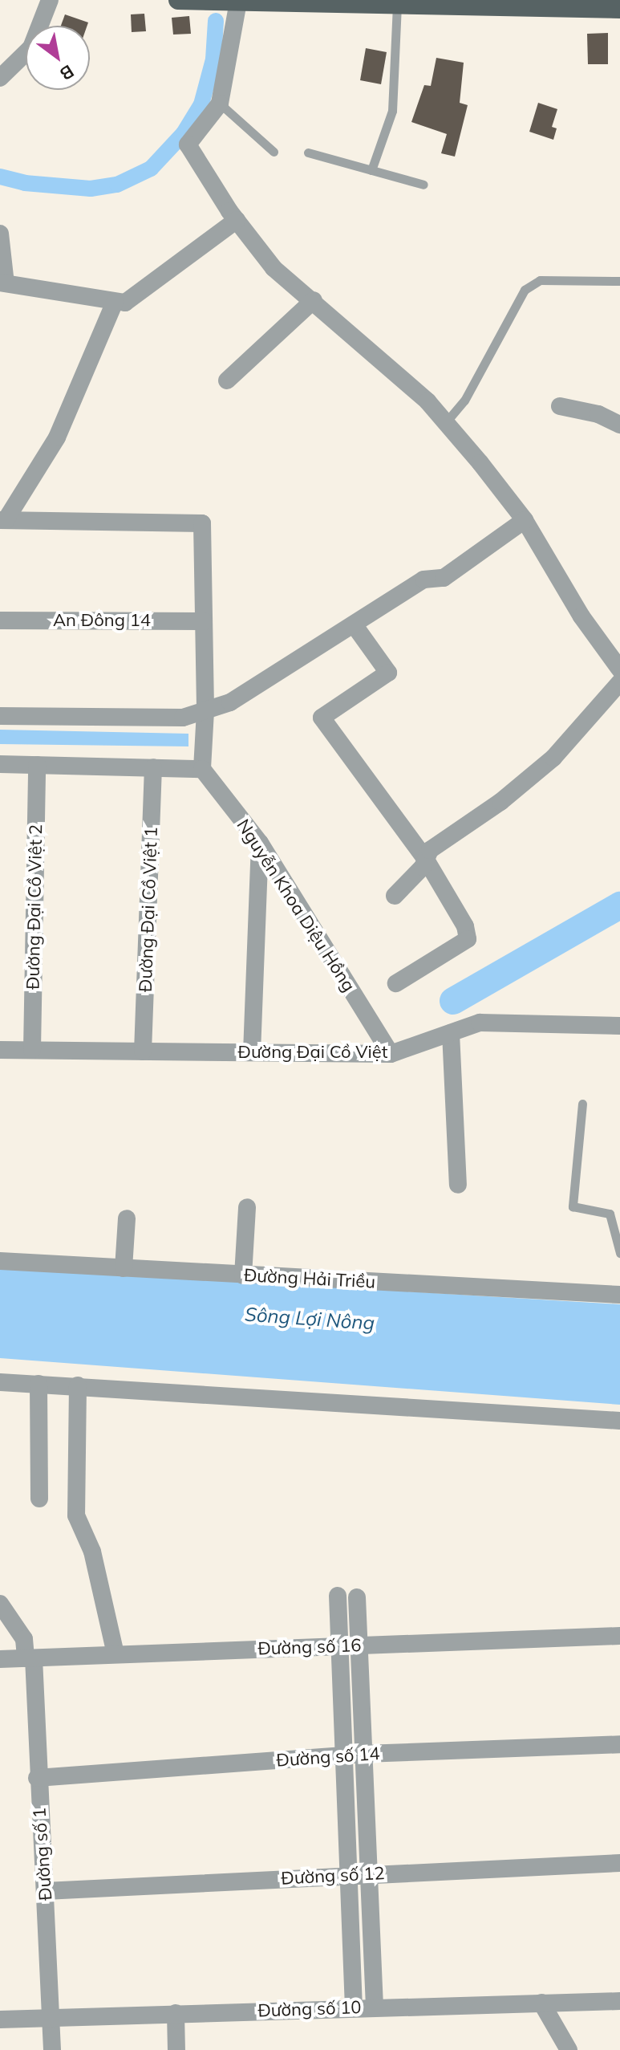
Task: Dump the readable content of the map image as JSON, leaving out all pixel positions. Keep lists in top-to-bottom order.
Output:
{
  "streets": {
    "street": [
      "An Đông 14",
      "Nguyễn Khoa Diệu Hồng",
      "Đường Đại Cồ Việt 2",
      "Đường Đại Cồ Việt 1",
      "Đường Đại Cồ Việt",
      "Đường Hải Triều",
      "Đường số 16",
      "Đường số 14",
      "Đường số 1",
      "Đường số 12",
      "Đường số 10"
    ]
  },
  "crossings": [
    ["Nguyễn Khoa Diệu Hồng", "Đường Đại Cồ Việt"],
    ["Đường Đại Cồ Việt 2", "Đường Đại Cồ Việt"],
    ["Đường Đại Cồ Việt 1", "Đường Đại Cồ Việt"],
    ["Đường số 16", "Đường số 1"],
    ["Đường số 14", "Đường số 1"],
    ["Đường số 1", "Đường số 12"],
    ["Đường số 1", "Đường số 10"]
  ],
  "water": ["Sông Lợi Nông"],
  "north": "bottom right"
}
